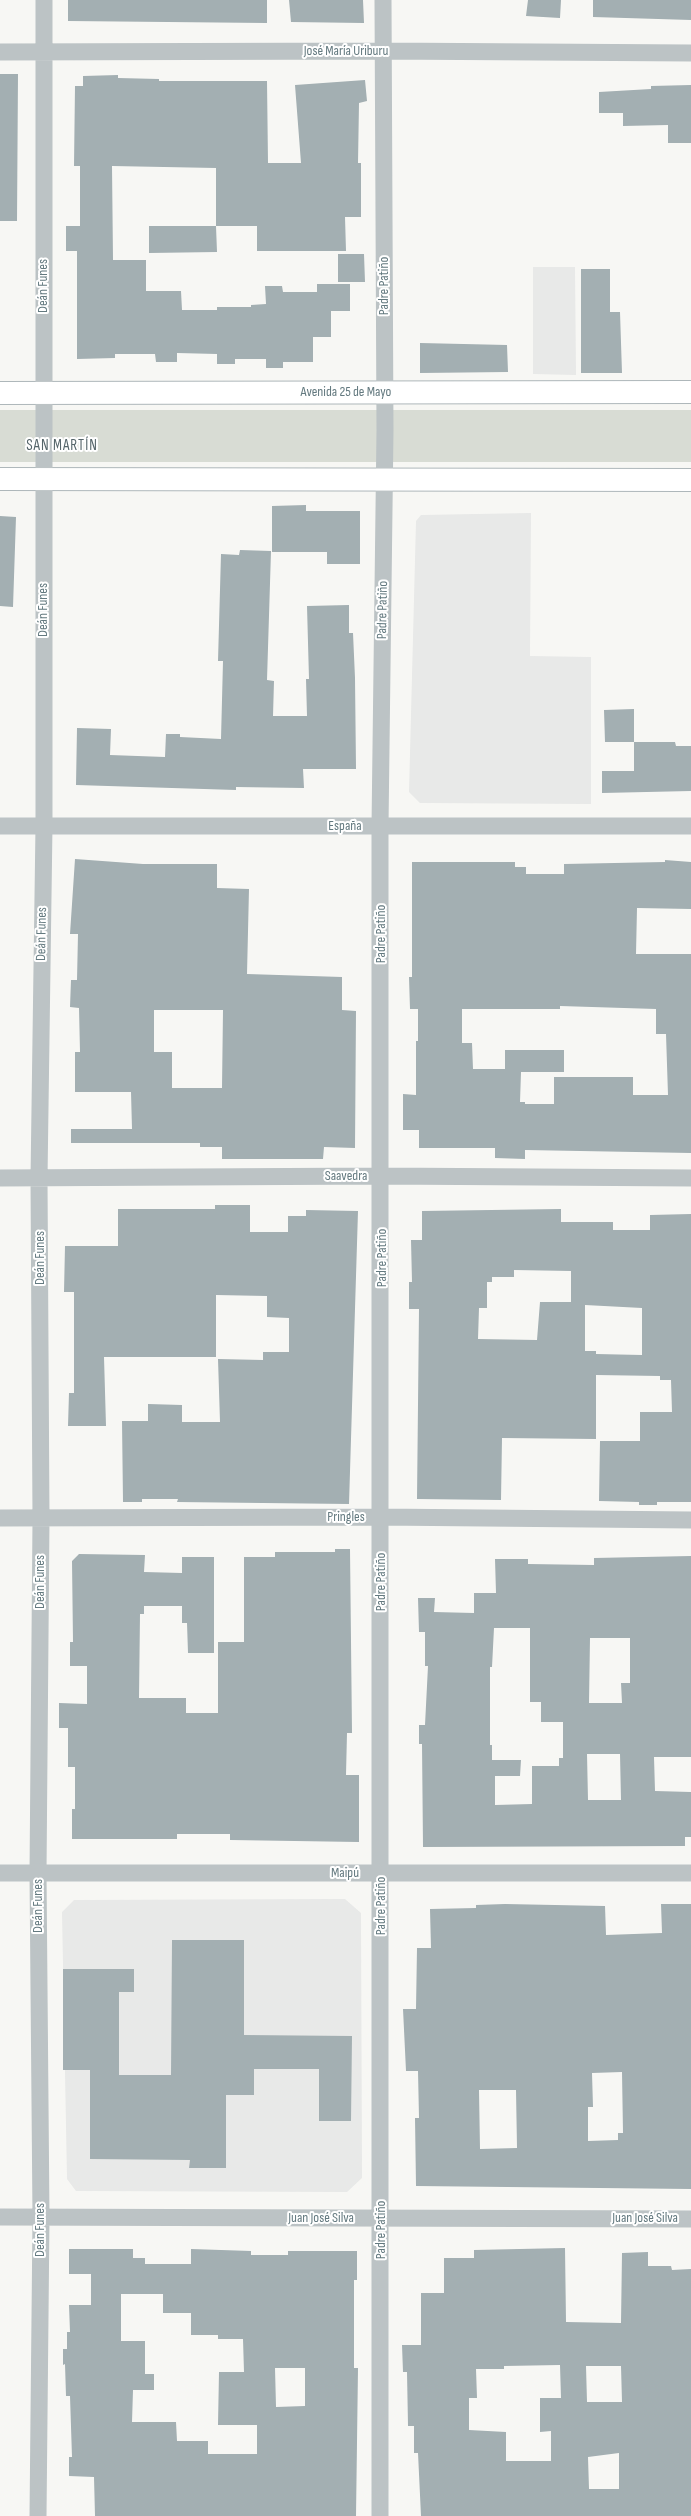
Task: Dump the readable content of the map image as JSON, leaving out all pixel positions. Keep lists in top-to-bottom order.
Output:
{
  "streets": {
    "main road": ["Avenida 25 de Mayo"],
    "street": [
      "José María Uriburu",
      "Deán Funes",
      "Padre Patiño",
      "España",
      "Saavedra",
      "Pringles",
      "Maipú",
      "Juan José Silva"
    ]
  },
  "crossings": [
    ["José María Uriburu", "Deán Funes"],
    ["José María Uriburu", "Padre Patiño"],
    ["Deán Funes", "Avenida 25 de Mayo"],
    ["Deán Funes", "España"],
    ["Deán Funes", "Saavedra"],
    ["Deán Funes", "Pringles"],
    ["Deán Funes", "Maipú"],
    ["Deán Funes", "Juan José Silva"],
    ["Padre Patiño", "Avenida 25 de Mayo"],
    ["Padre Patiño", "España"],
    ["Padre Patiño", "Saavedra"],
    ["Padre Patiño", "Pringles"],
    ["Padre Patiño", "Maipú"],
    ["Padre Patiño", "Juan José Silva"]
  ],
  "districts": ["SAN MARTÍN"]
}
